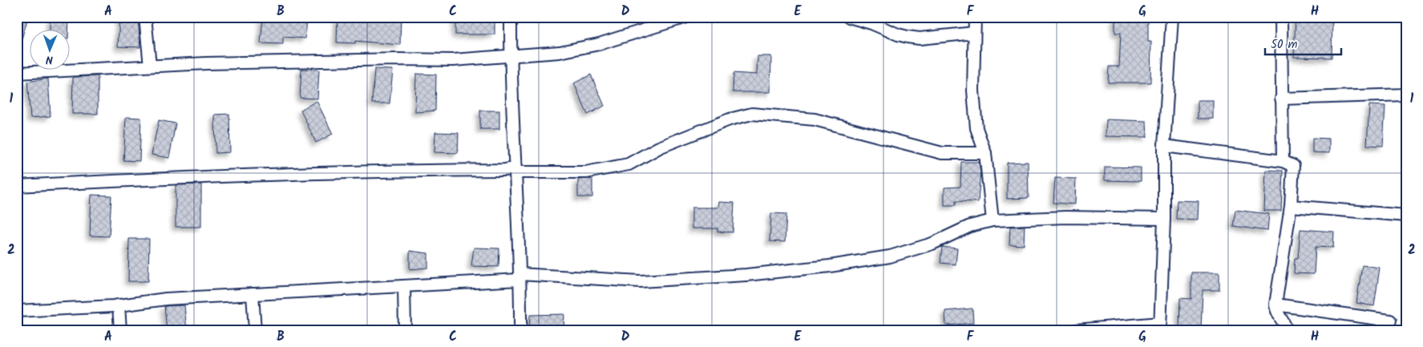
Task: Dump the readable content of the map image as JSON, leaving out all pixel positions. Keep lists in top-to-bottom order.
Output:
{
  "scale_bar": "50 m",
  "north": "bottom",
  "grid": {
    "columns": [
      "A",
      "B",
      "C",
      "D",
      "E",
      "F",
      "G",
      "H"
    ],
    "rows": ["1", "2"]
  }
}
